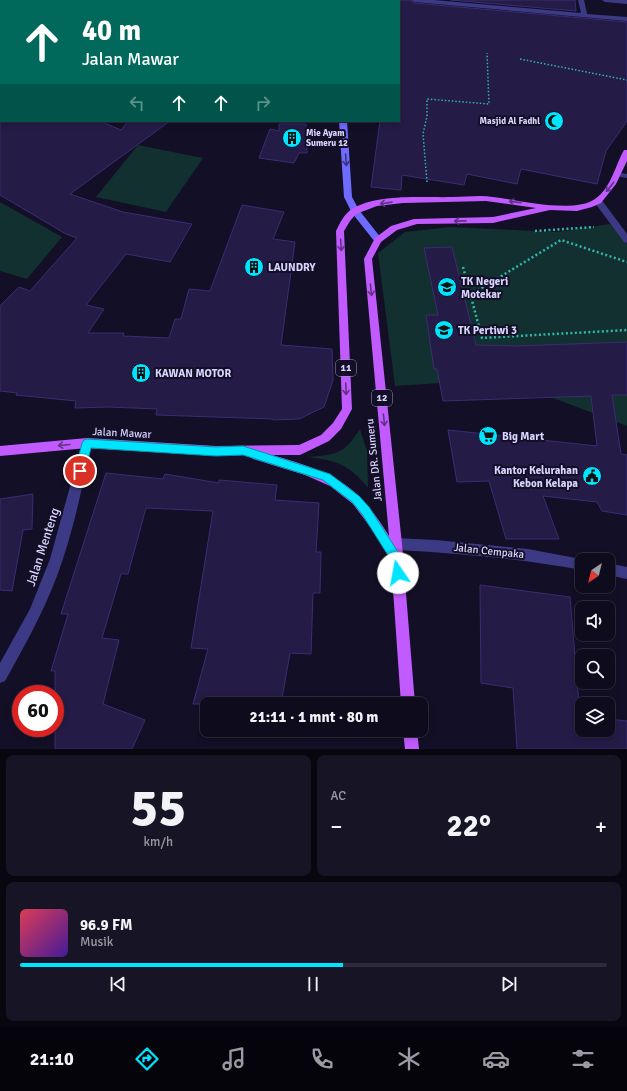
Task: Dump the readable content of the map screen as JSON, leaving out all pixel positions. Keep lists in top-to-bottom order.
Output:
{
  "streets": {
    "main road": [
      "11",
      "12",
      "Jalan Mawar",
      "Jalan DR. Sumeru"
    ],
    "street": ["Jalan Menteng", "Jalan Cempaka"]
  },
  "crossings": [
    ["11", "Jalan Mawar"],
    ["Jalan Mawar", "Jalan Menteng"],
    ["Jalan DR. Sumeru", "Jalan Cempaka"]
  ],
  "one_way": ["Jalan Mawar", "Jalan DR. Sumeru"],
  "places": {
    "mosque": ["Masjid Al Fadhl"],
    "building": ["Mie Ayam Sumeru 12", "LAUNDRY", "KAWAN MOTOR"],
    "school or university": ["TK Negeri Motekar", "TK Pertiwi 3"],
    "supermarket": ["Big Mart"],
    "public building": ["Kantor Kelurahan Kebon Kelapa"]
  },
  "north": "bottom left",
  "page": {
    "turn": ["40 m", "Jalan Mawar"],
    "limit": "60",
    "trip": "21:11 · 1 mnt · 80 m",
    "tile": [
      ["55", "km/h"],
      "AC"
    ],
    "heat": ["−", "22°", "+"],
    "song": ["96.9 FM", "Musik"],
    "tabs": "21:10"
  }
}
